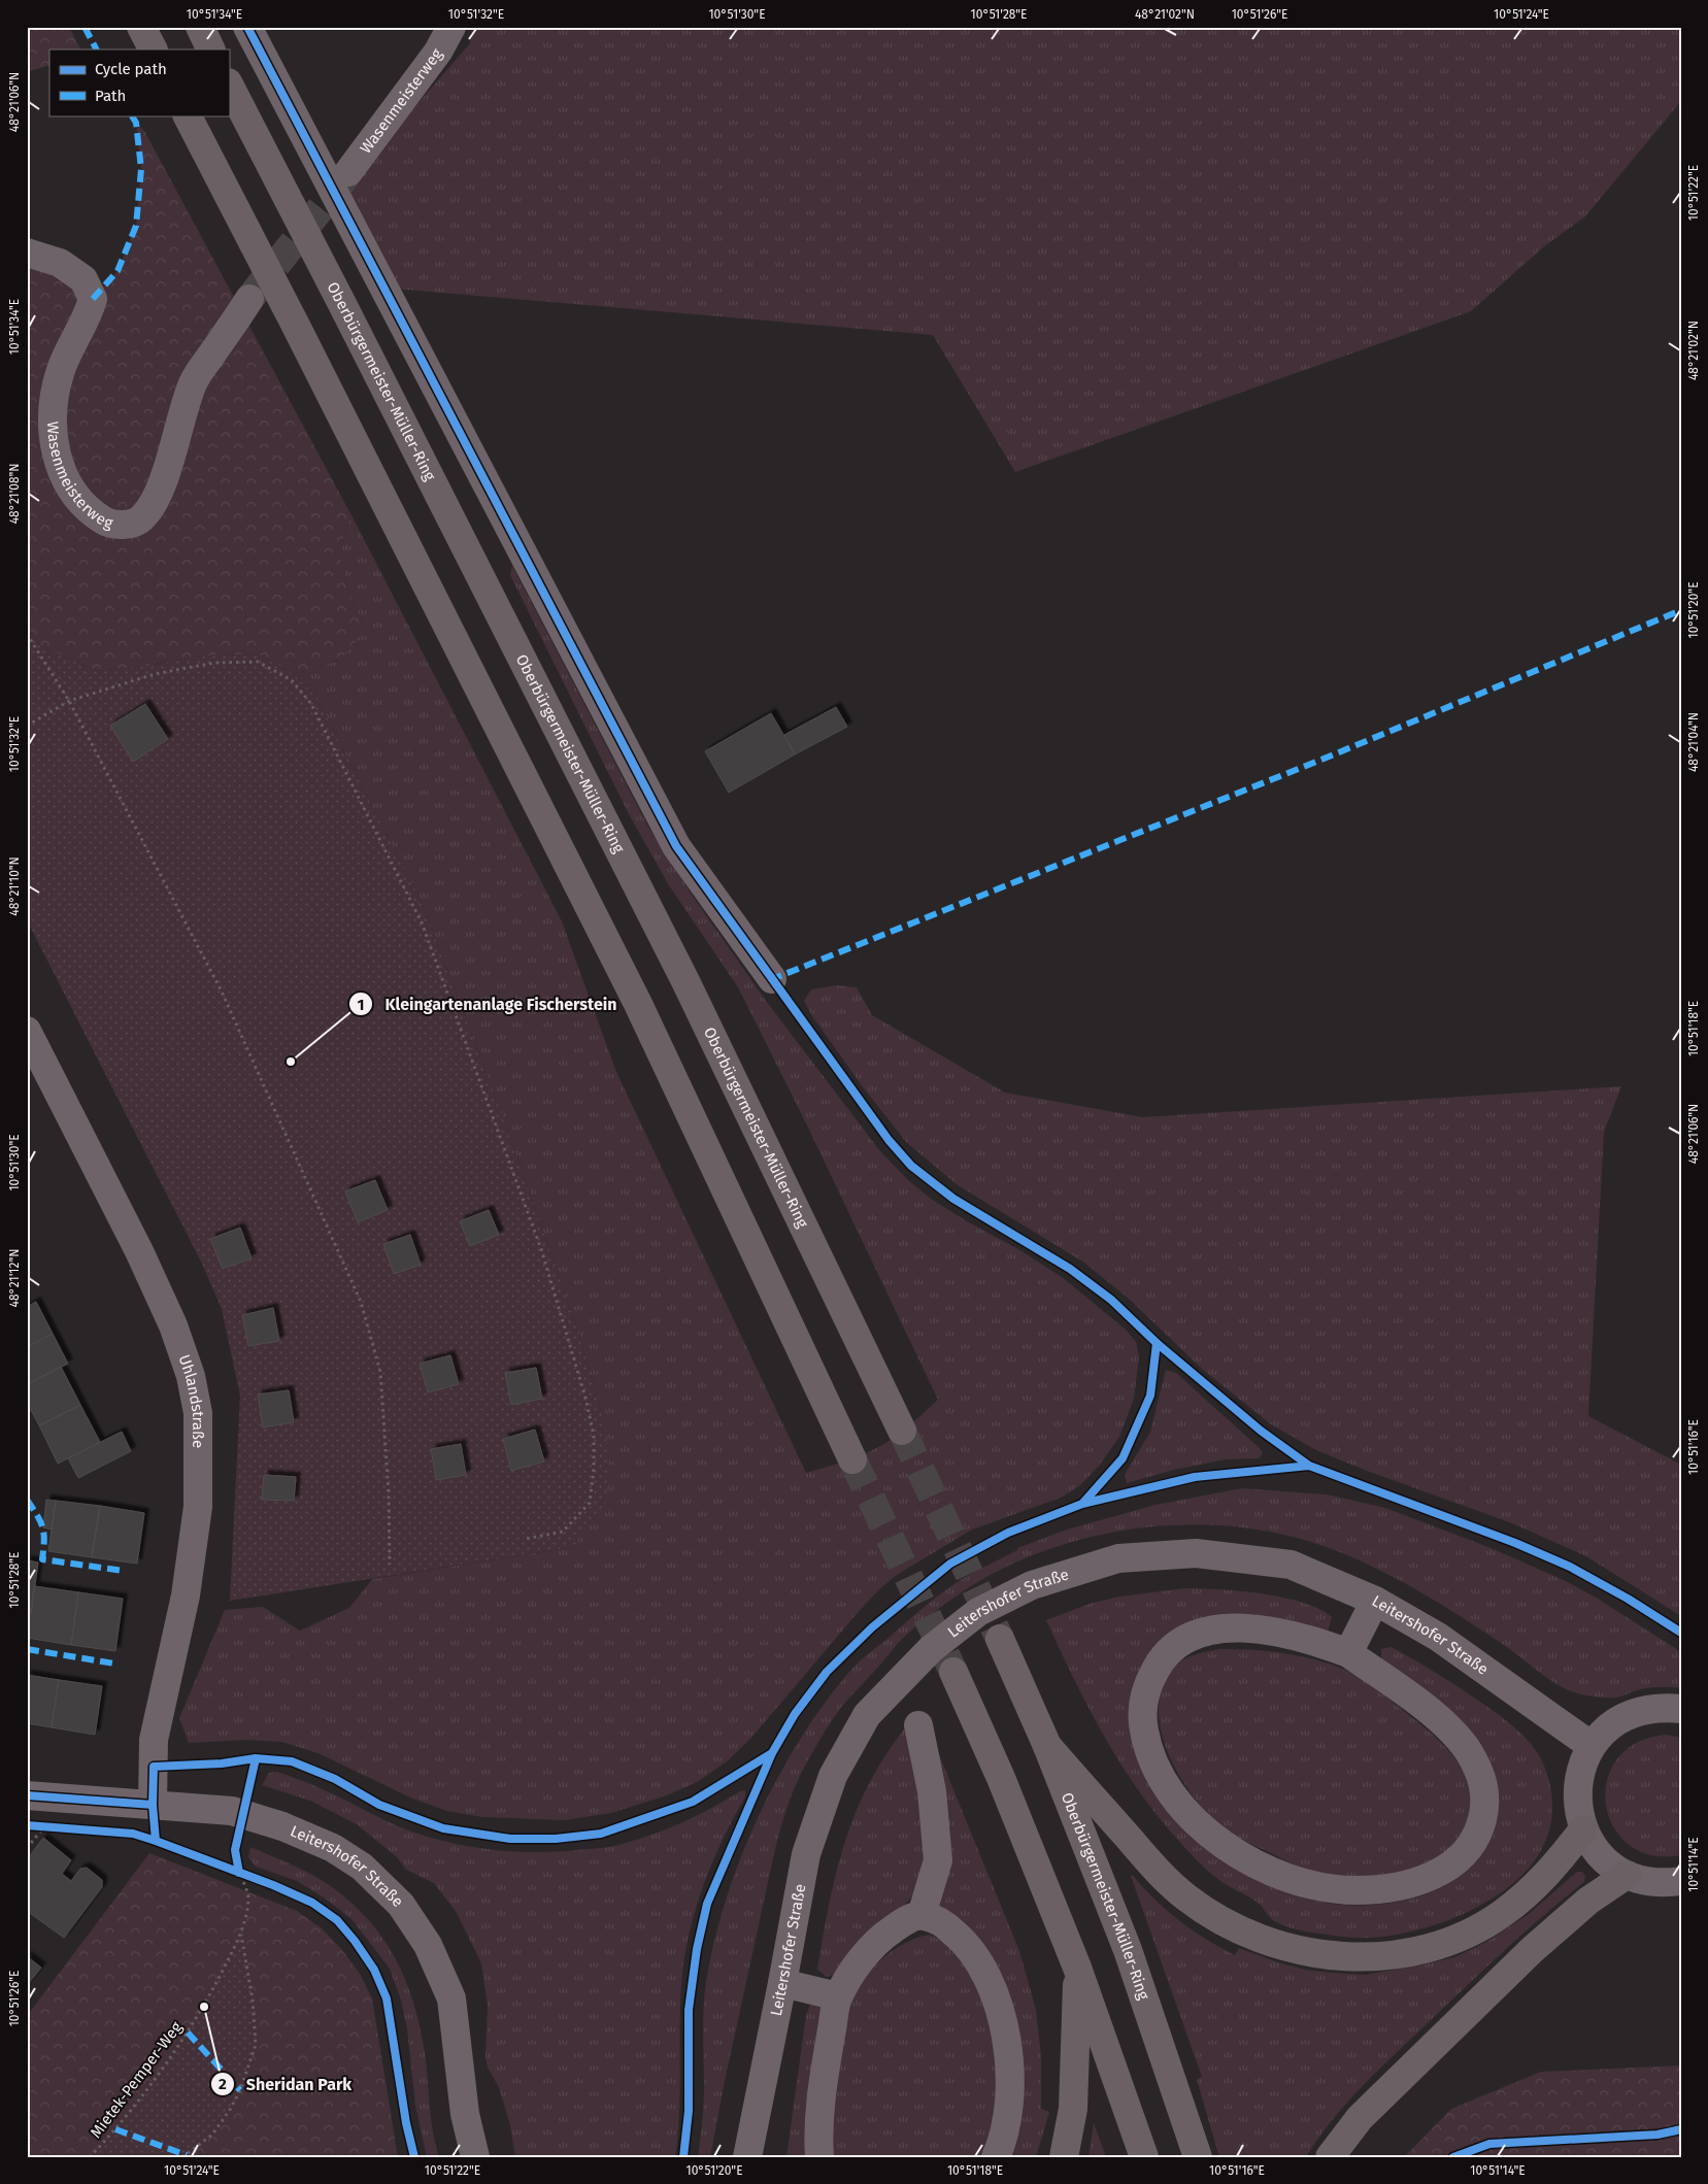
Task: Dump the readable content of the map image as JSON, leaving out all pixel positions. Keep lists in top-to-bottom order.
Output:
{
  "streets": {
    "highway": ["Oberbürgermeister-Müller-Ring"],
    "street": ["Wasenmeisterweg", "Uhlandstraße", "Leitershofer Straße"],
    "path": ["Mietek-Pemper-Weg"]
  },
  "crossings": [
    ["Uhlandstraße", "Leitershofer Straße"]
  ],
  "places": ["Kleingartenanlage Fischerstein", "Sheridan Park"],
  "legend": ["Cycle path", "Path"],
  "coordinates": [
    "10°51'34\"E",
    "10°51'32\"E",
    "10°51'30\"E",
    "10°51'28\"E",
    "48°21'02\"N",
    "10°51'26\"E",
    "10°51'24\"E",
    "48°21'06\"N",
    "10°51'22\"E",
    "48°21'08\"N",
    "10°51'20\"E",
    "48°21'04\"N",
    "48°21'10\"N",
    "10°51'18\"E",
    "48°21'12\"N",
    "10°51'16\"E",
    "10°51'14\"E"
  ]
}
